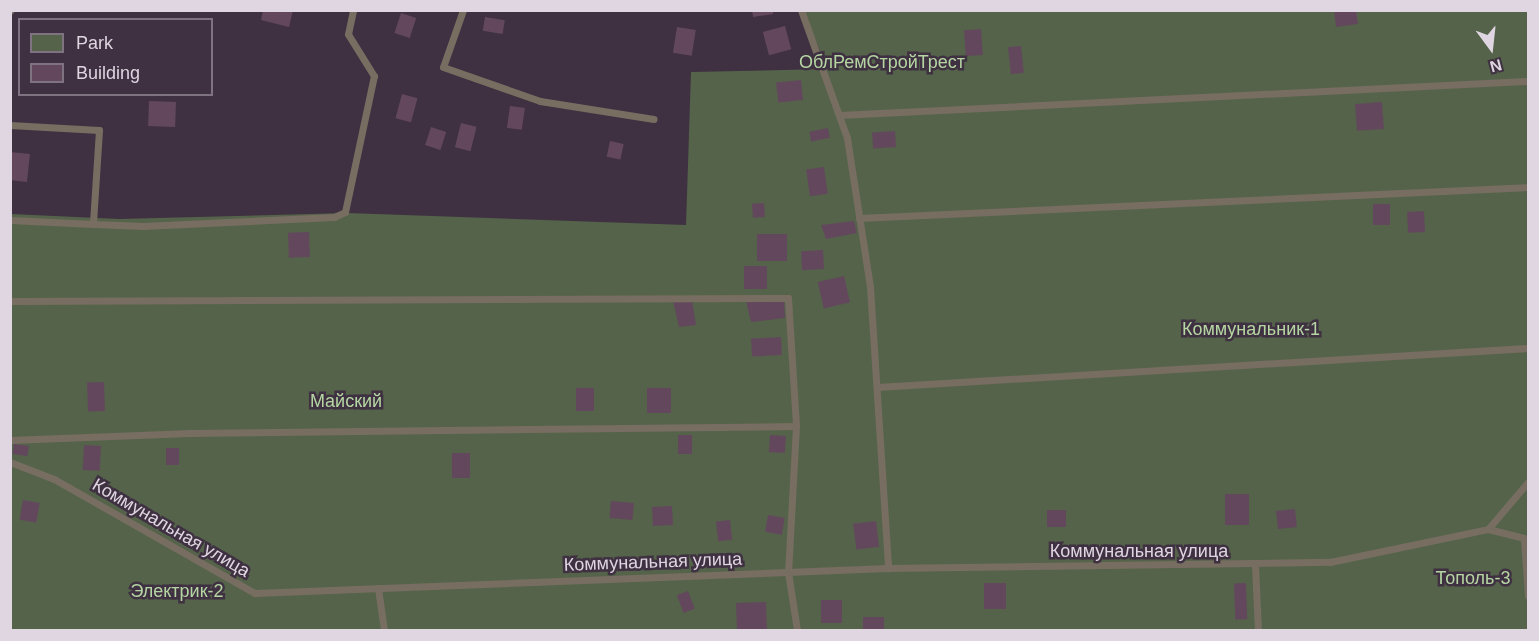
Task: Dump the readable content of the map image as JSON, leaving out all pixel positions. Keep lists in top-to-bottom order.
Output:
{
  "streets": {
    "lane": ["Коммунальная улица"]
  },
  "parks": [
    "ОблРемСтройТрест",
    "Коммунальник-1",
    "Майский",
    "Тополь-3",
    "Электрик-2"
  ],
  "legend": ["Park", "Building"],
  "north": "bottom"
}
